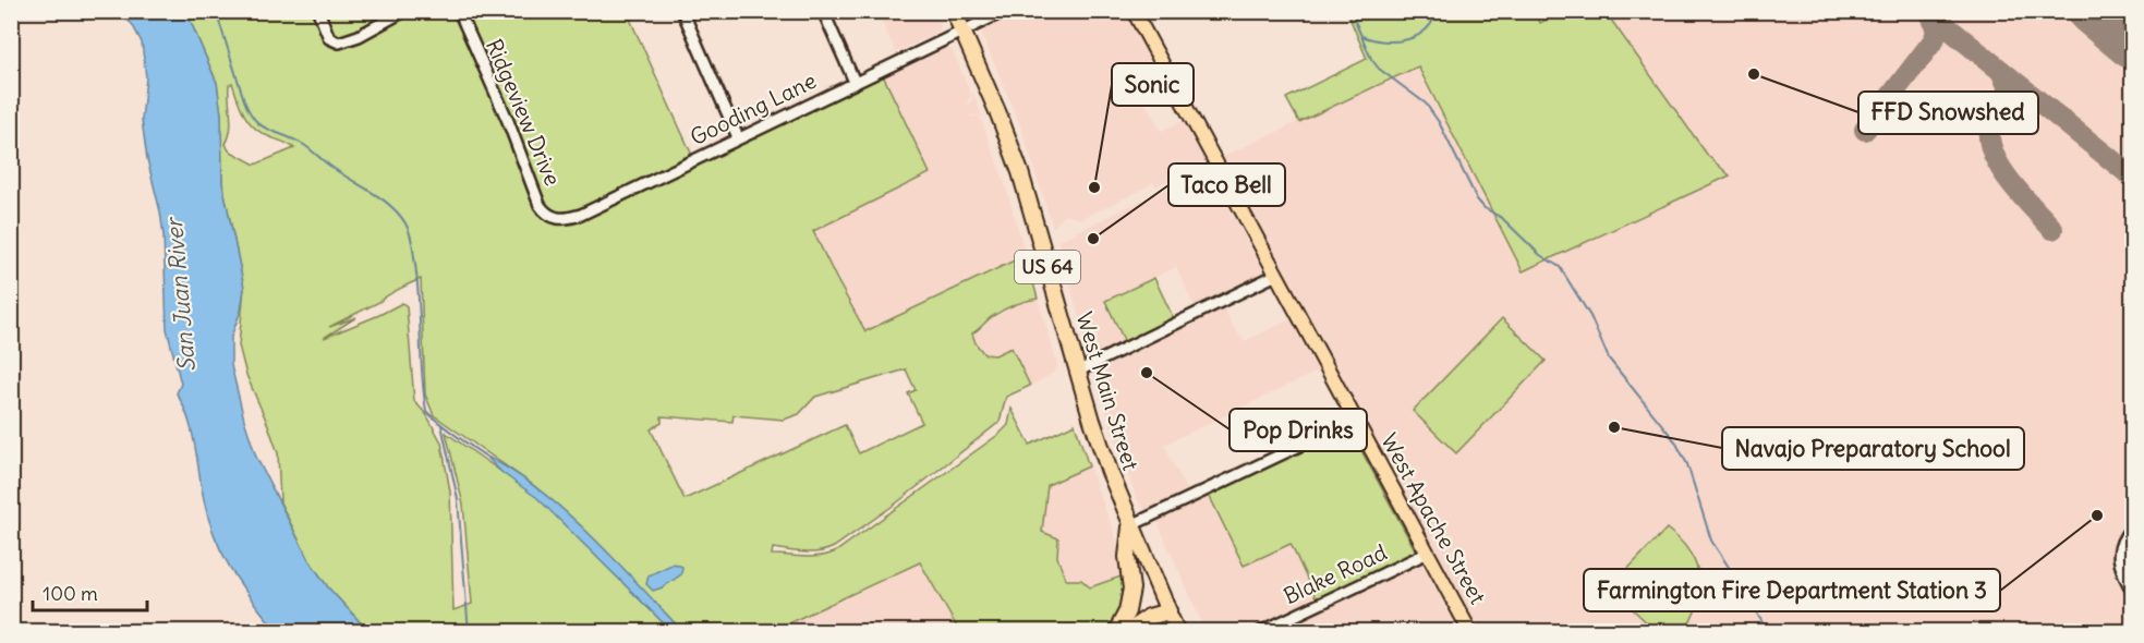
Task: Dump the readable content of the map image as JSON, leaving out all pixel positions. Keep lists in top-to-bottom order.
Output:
{
  "streets": {
    "highway": ["US 64", "West Main Street"],
    "main road": ["West Apache Street"],
    "street": ["Gooding Lane", "Ridgeview Drive", "Blake Road"]
  },
  "crossings": [
    ["Gooding Lane", "Ridgeview Drive"],
    ["Gooding Lane", "West Main Street"],
    ["US 64", "West Main Street"],
    ["West Apache Street", "Blake Road"]
  ],
  "water": ["San Juan River"],
  "places": [
    "FFD Snowshed",
    "Sonic",
    "Taco Bell",
    "Pop Drinks",
    "Navajo Preparatory School",
    "Farmington Fire Department Station 3"
  ],
  "scale_bar": "100 m"
}
